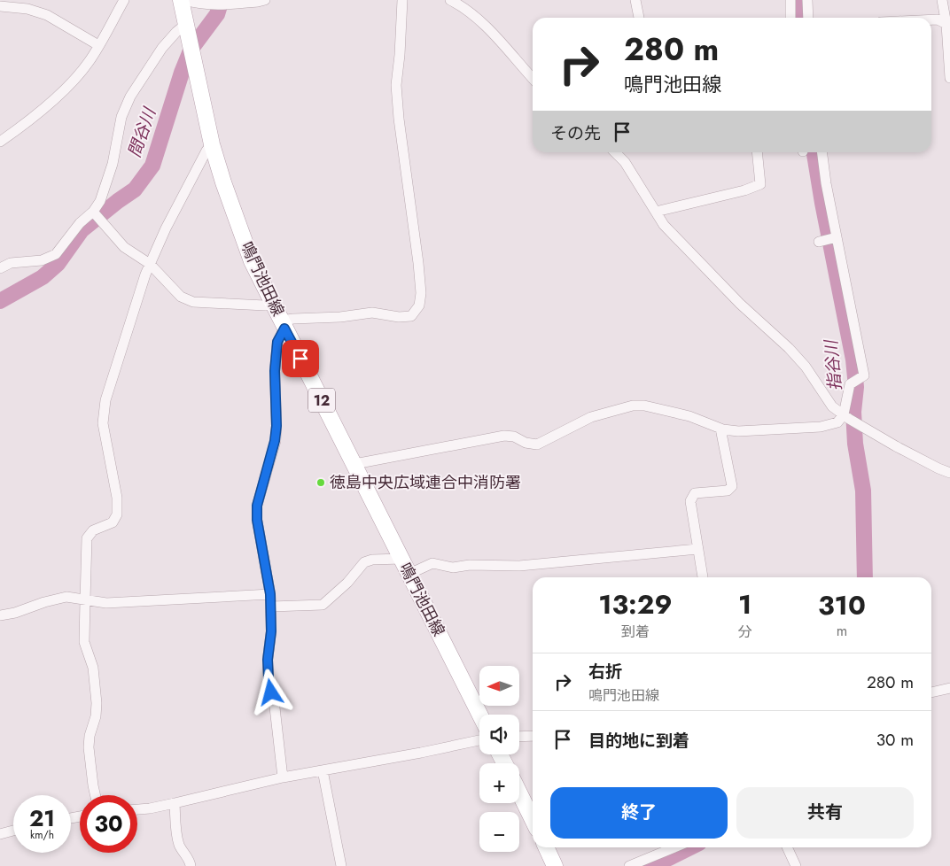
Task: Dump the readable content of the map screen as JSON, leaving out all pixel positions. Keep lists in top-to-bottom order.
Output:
{
  "streets": {
    "main road": ["鳴門池田線", "12"]
  },
  "water": ["間谷川", "指谷川"],
  "places": ["徳島中央広域連合中消防署"],
  "north": "left",
  "page": {
    "turn": ["280 m", "鳴門池田線"],
    "then": "その先",
    "eta": [
      "13:29",
      "到着",
      "1",
      "分",
      "310",
      "m"
    ],
    "list": [
      {
        "name": "右折",
        "note": "鳴門池田線",
        "value": "280 m"
      },
      {
        "name": "目的地に到着",
        "value": "30 m"
      }
    ],
    "map_buttons": ["+", "−"],
    "buttons": ["終了", "共有"],
    "speed": "21 km/h",
    "limit": "30"
  }
}
